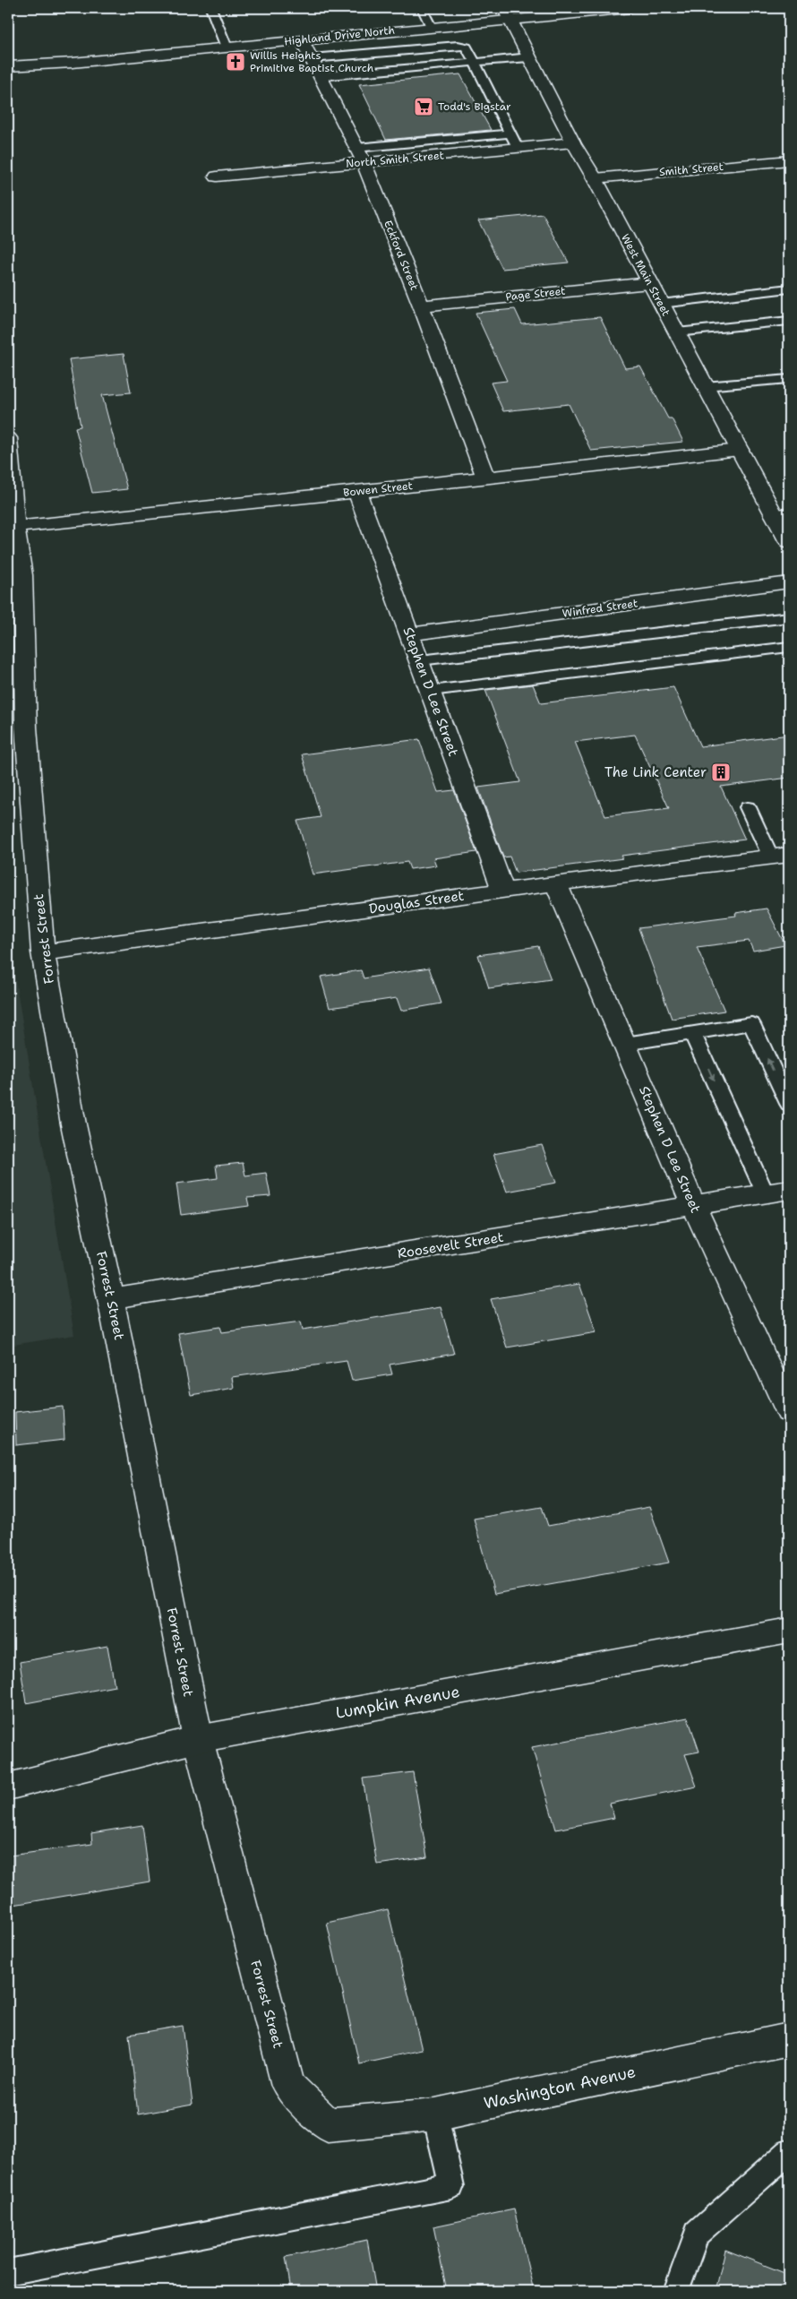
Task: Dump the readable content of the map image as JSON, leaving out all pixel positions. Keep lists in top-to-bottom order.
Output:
{
  "streets": {
    "street": [
      "Highland Drive North",
      "North Smith Street",
      "Smith Street",
      "Eckford Street",
      "West Main Street",
      "Page Street",
      "Bowen Street",
      "Winfred Street",
      "Stephen D Lee Street",
      "Douglas Street",
      "Forrest Street",
      "Roosevelt Street",
      "Lumpkin Avenue",
      "Washington Avenue"
    ]
  },
  "crossings": [
    ["Highland Drive North", "Eckford Street"],
    ["Highland Drive North", "West Main Street"],
    ["North Smith Street", "Eckford Street"],
    ["North Smith Street", "West Main Street"],
    ["Smith Street", "West Main Street"],
    ["Eckford Street", "Page Street"],
    ["Eckford Street", "Bowen Street"],
    ["West Main Street", "Page Street"],
    ["West Main Street", "Bowen Street"],
    ["Bowen Street", "Stephen D Lee Street"],
    ["Bowen Street", "Forrest Street"],
    ["Winfred Street", "Stephen D Lee Street"],
    ["Stephen D Lee Street", "Douglas Street"],
    ["Stephen D Lee Street", "Roosevelt Street"],
    ["Douglas Street", "Forrest Street"],
    ["Forrest Street", "Roosevelt Street"],
    ["Forrest Street", "Lumpkin Avenue"],
    ["Forrest Street", "Washington Avenue"]
  ],
  "places": {
    "church": ["Willis Heights Primitive Baptist Church"],
    "supermarket": ["Todd's Bigstar"],
    "building": ["The Link Center"]
  }
}
